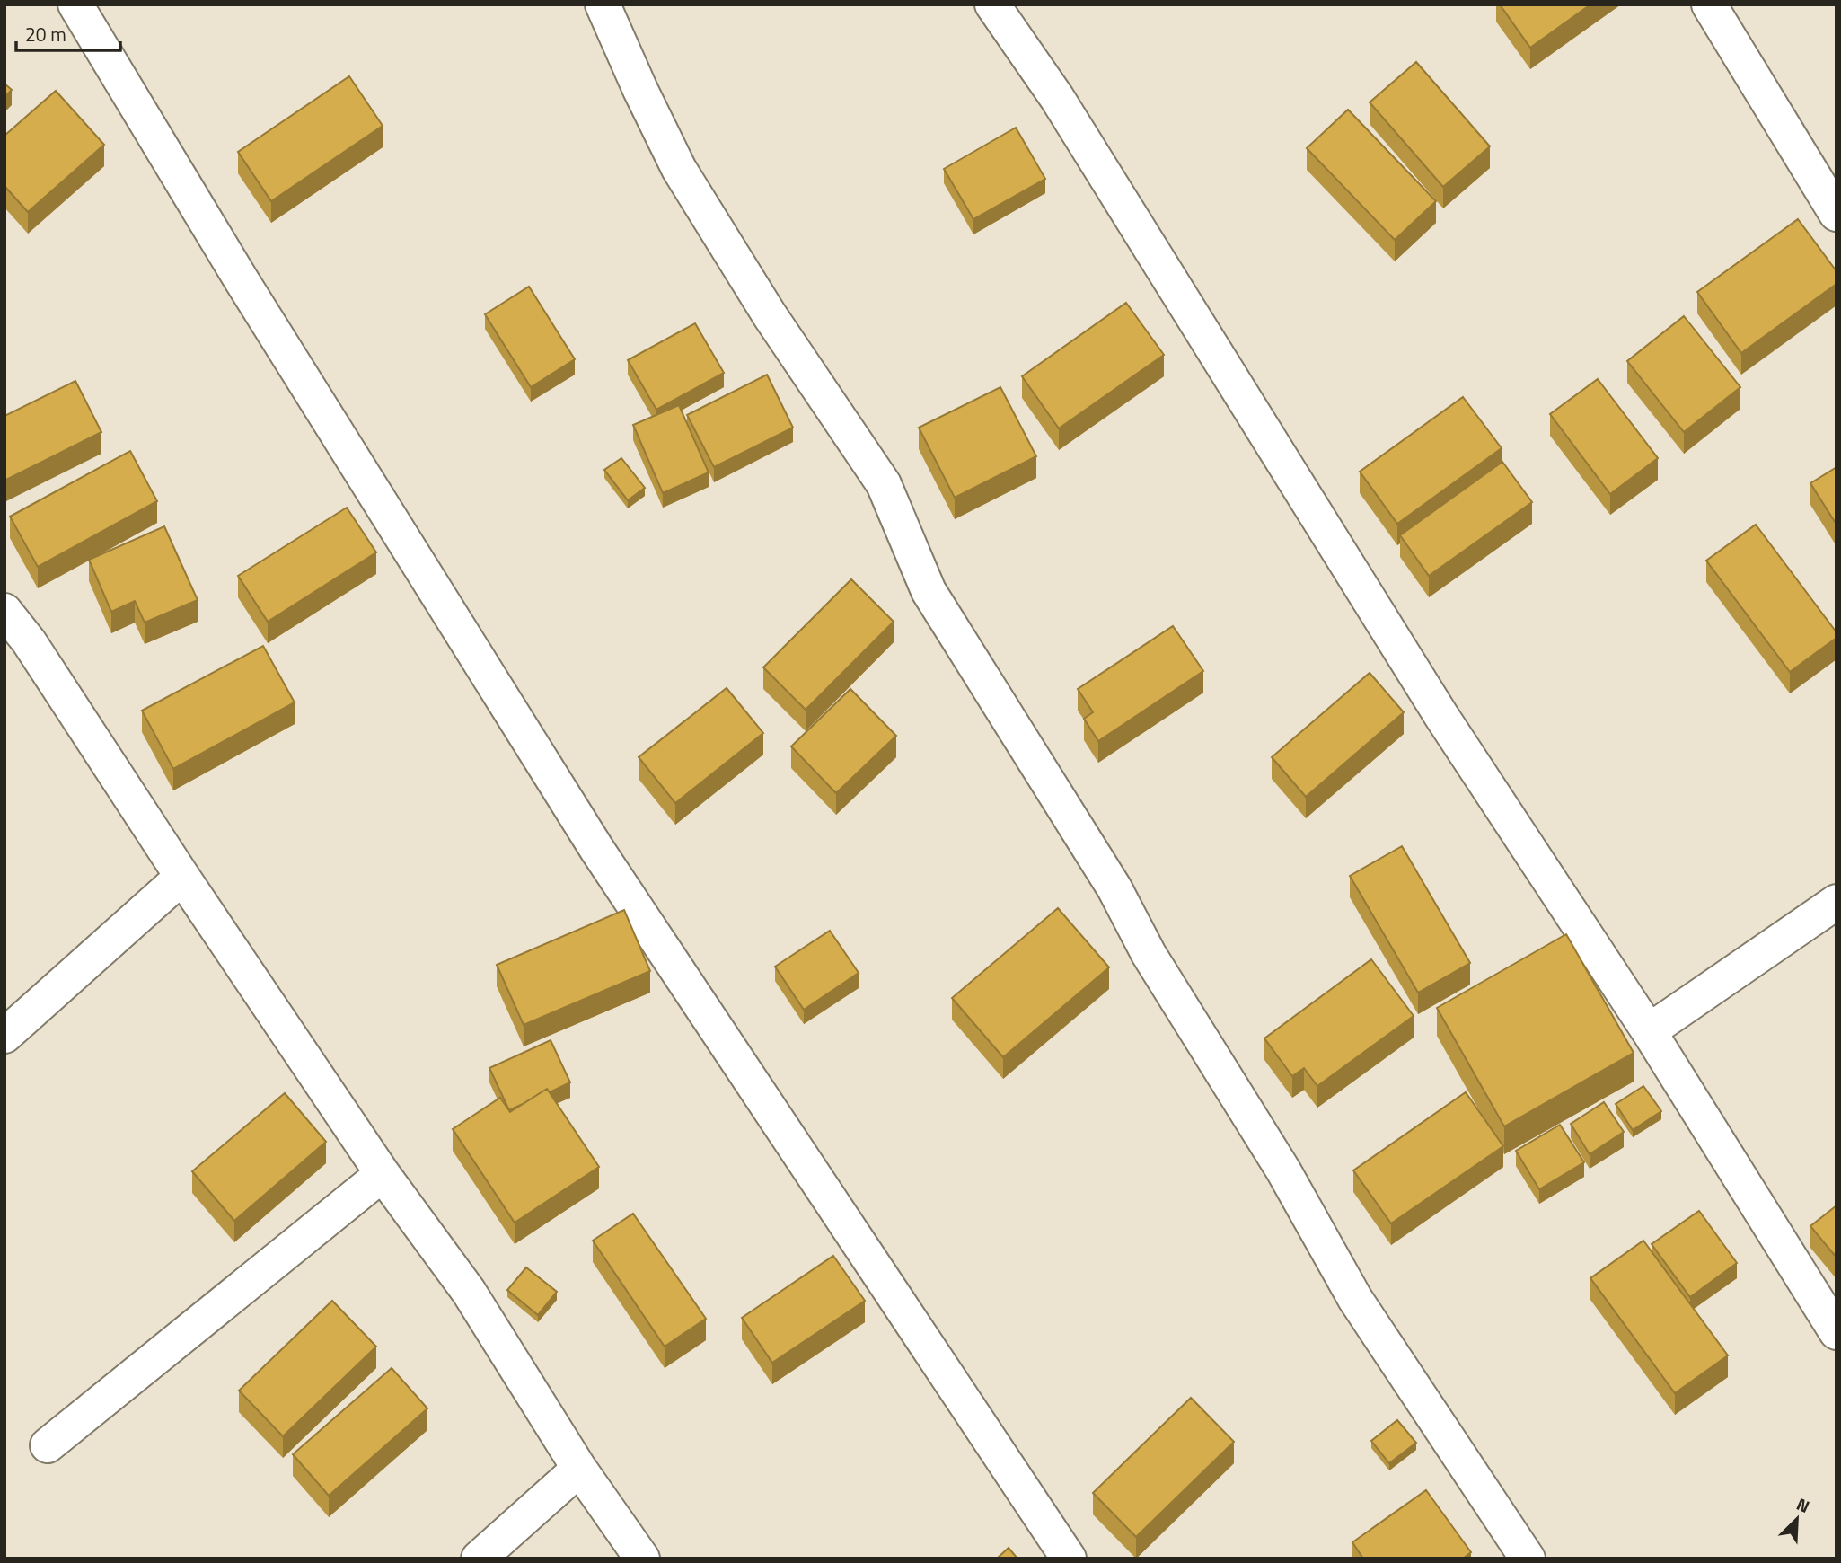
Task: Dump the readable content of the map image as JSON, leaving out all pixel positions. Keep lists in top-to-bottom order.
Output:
{
  "scale_bar": "20 m",
  "north": "top right"
}
